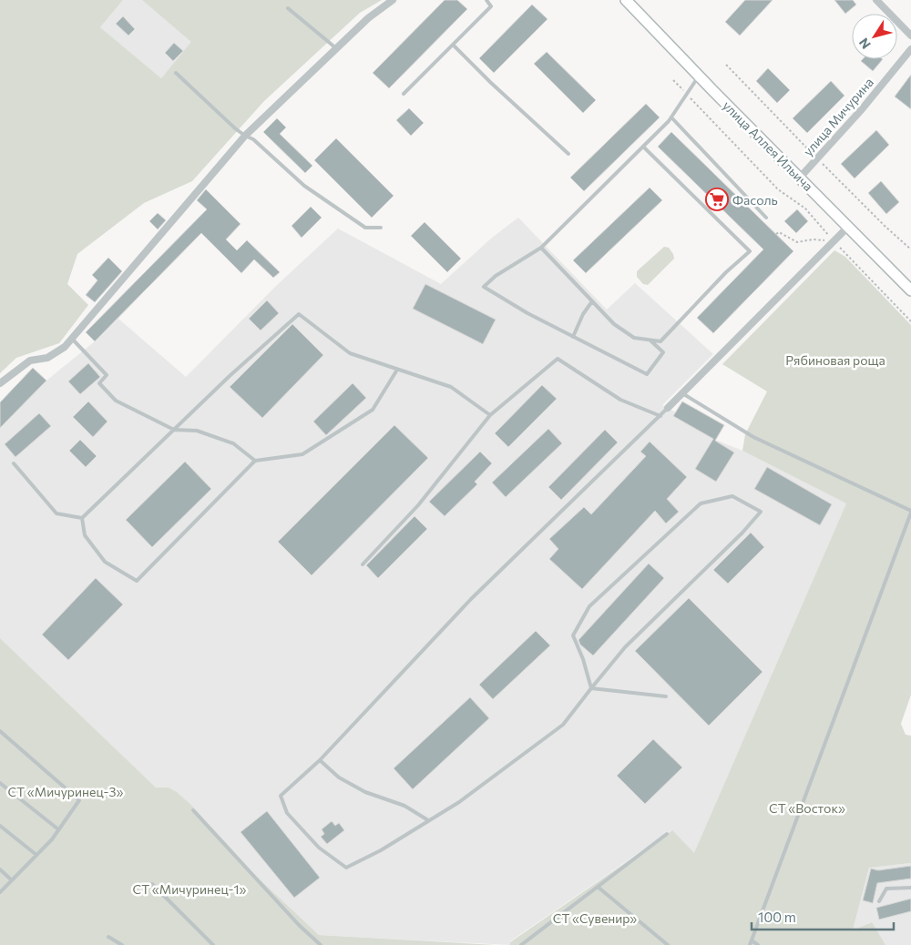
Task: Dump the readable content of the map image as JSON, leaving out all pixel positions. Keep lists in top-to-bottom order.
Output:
{
  "streets": {
    "main road": ["улица Аллея Ильича"],
    "street": ["улица Мичурина"]
  },
  "crossings": [
    ["улица Мичурина", "улица Аллея Ильича"]
  ],
  "parks": [
    "Рябиновая роща",
    "СТ «Мичуринец-3»",
    "СТ «Восток»",
    "СТ «Мичуринец-1»",
    "СТ «Сувенир»"
  ],
  "places": {
    "supermarket": ["Фасоль"]
  },
  "scale_bar": "100 m",
  "north": "bottom left"
}
